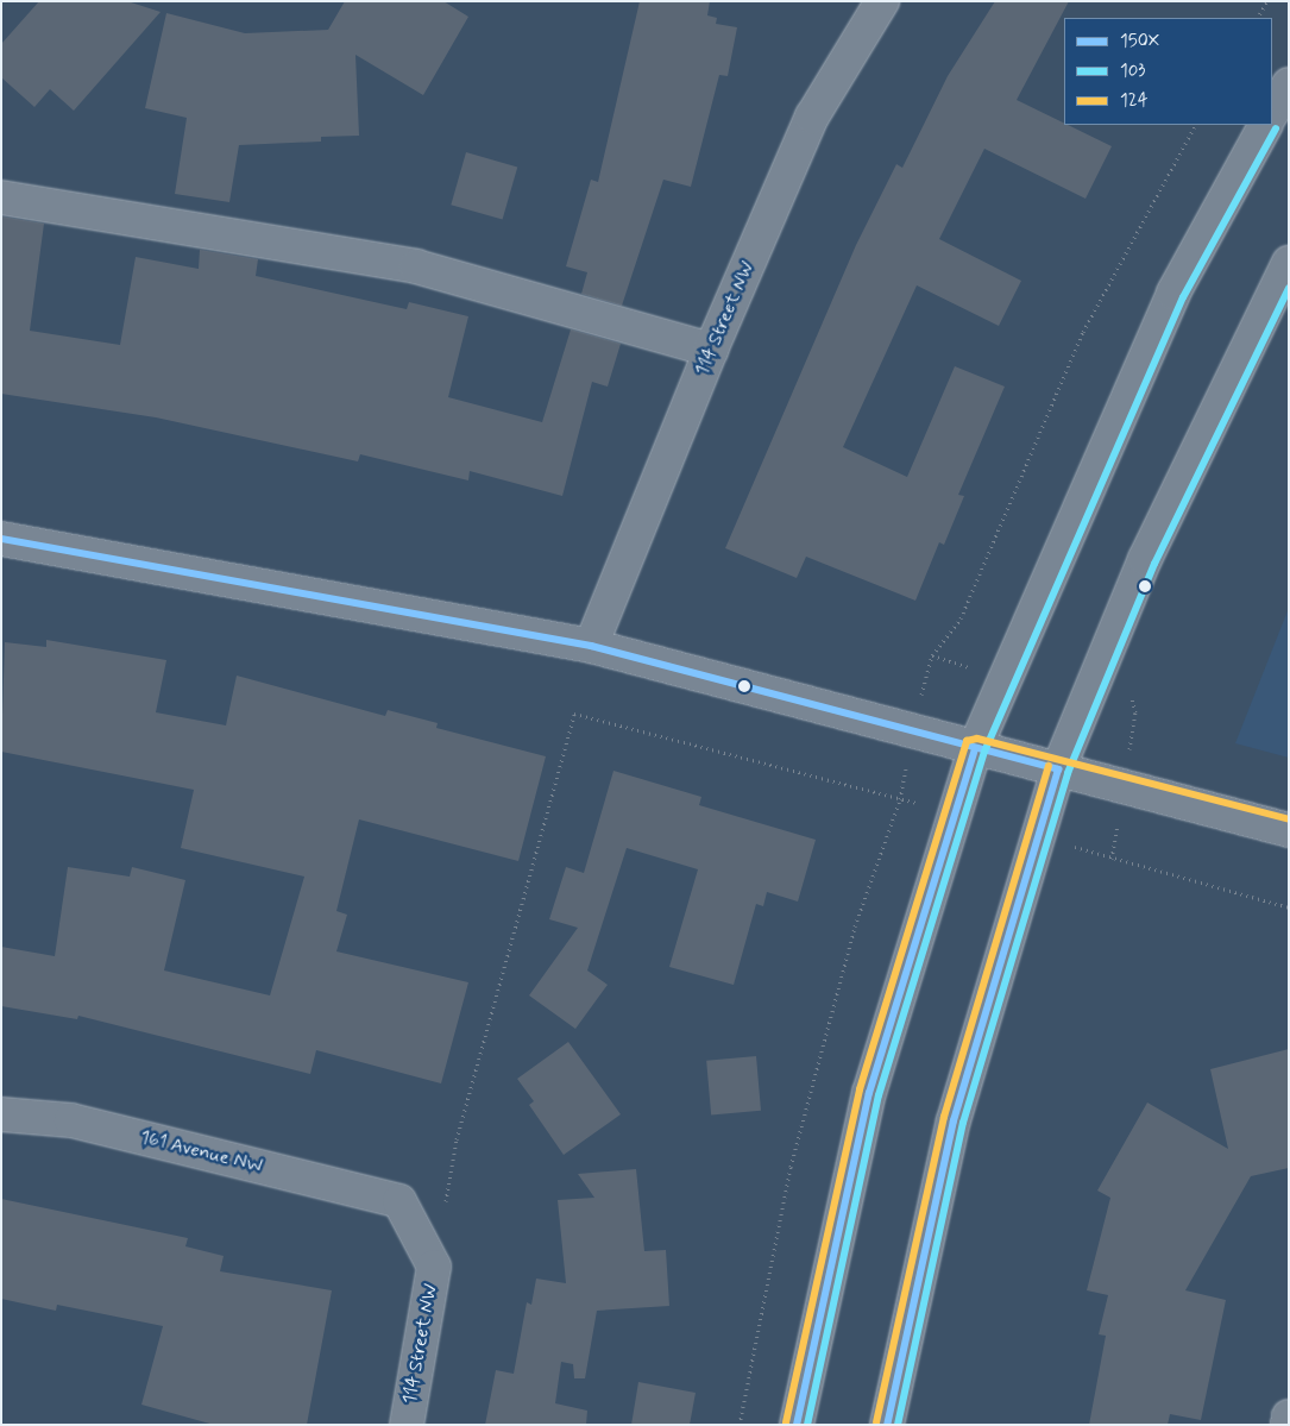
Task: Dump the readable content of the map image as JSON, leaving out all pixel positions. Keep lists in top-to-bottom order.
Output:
{
  "streets": {
    "street": ["114 Street NW", "161 Avenue NW"]
  },
  "crossings": [
    ["114 Street NW", "161 Avenue NW"]
  ],
  "lines": ["transit line 103", "transit line 150X", "transit line 124"],
  "legend": ["150X", "103", "124"]
}
